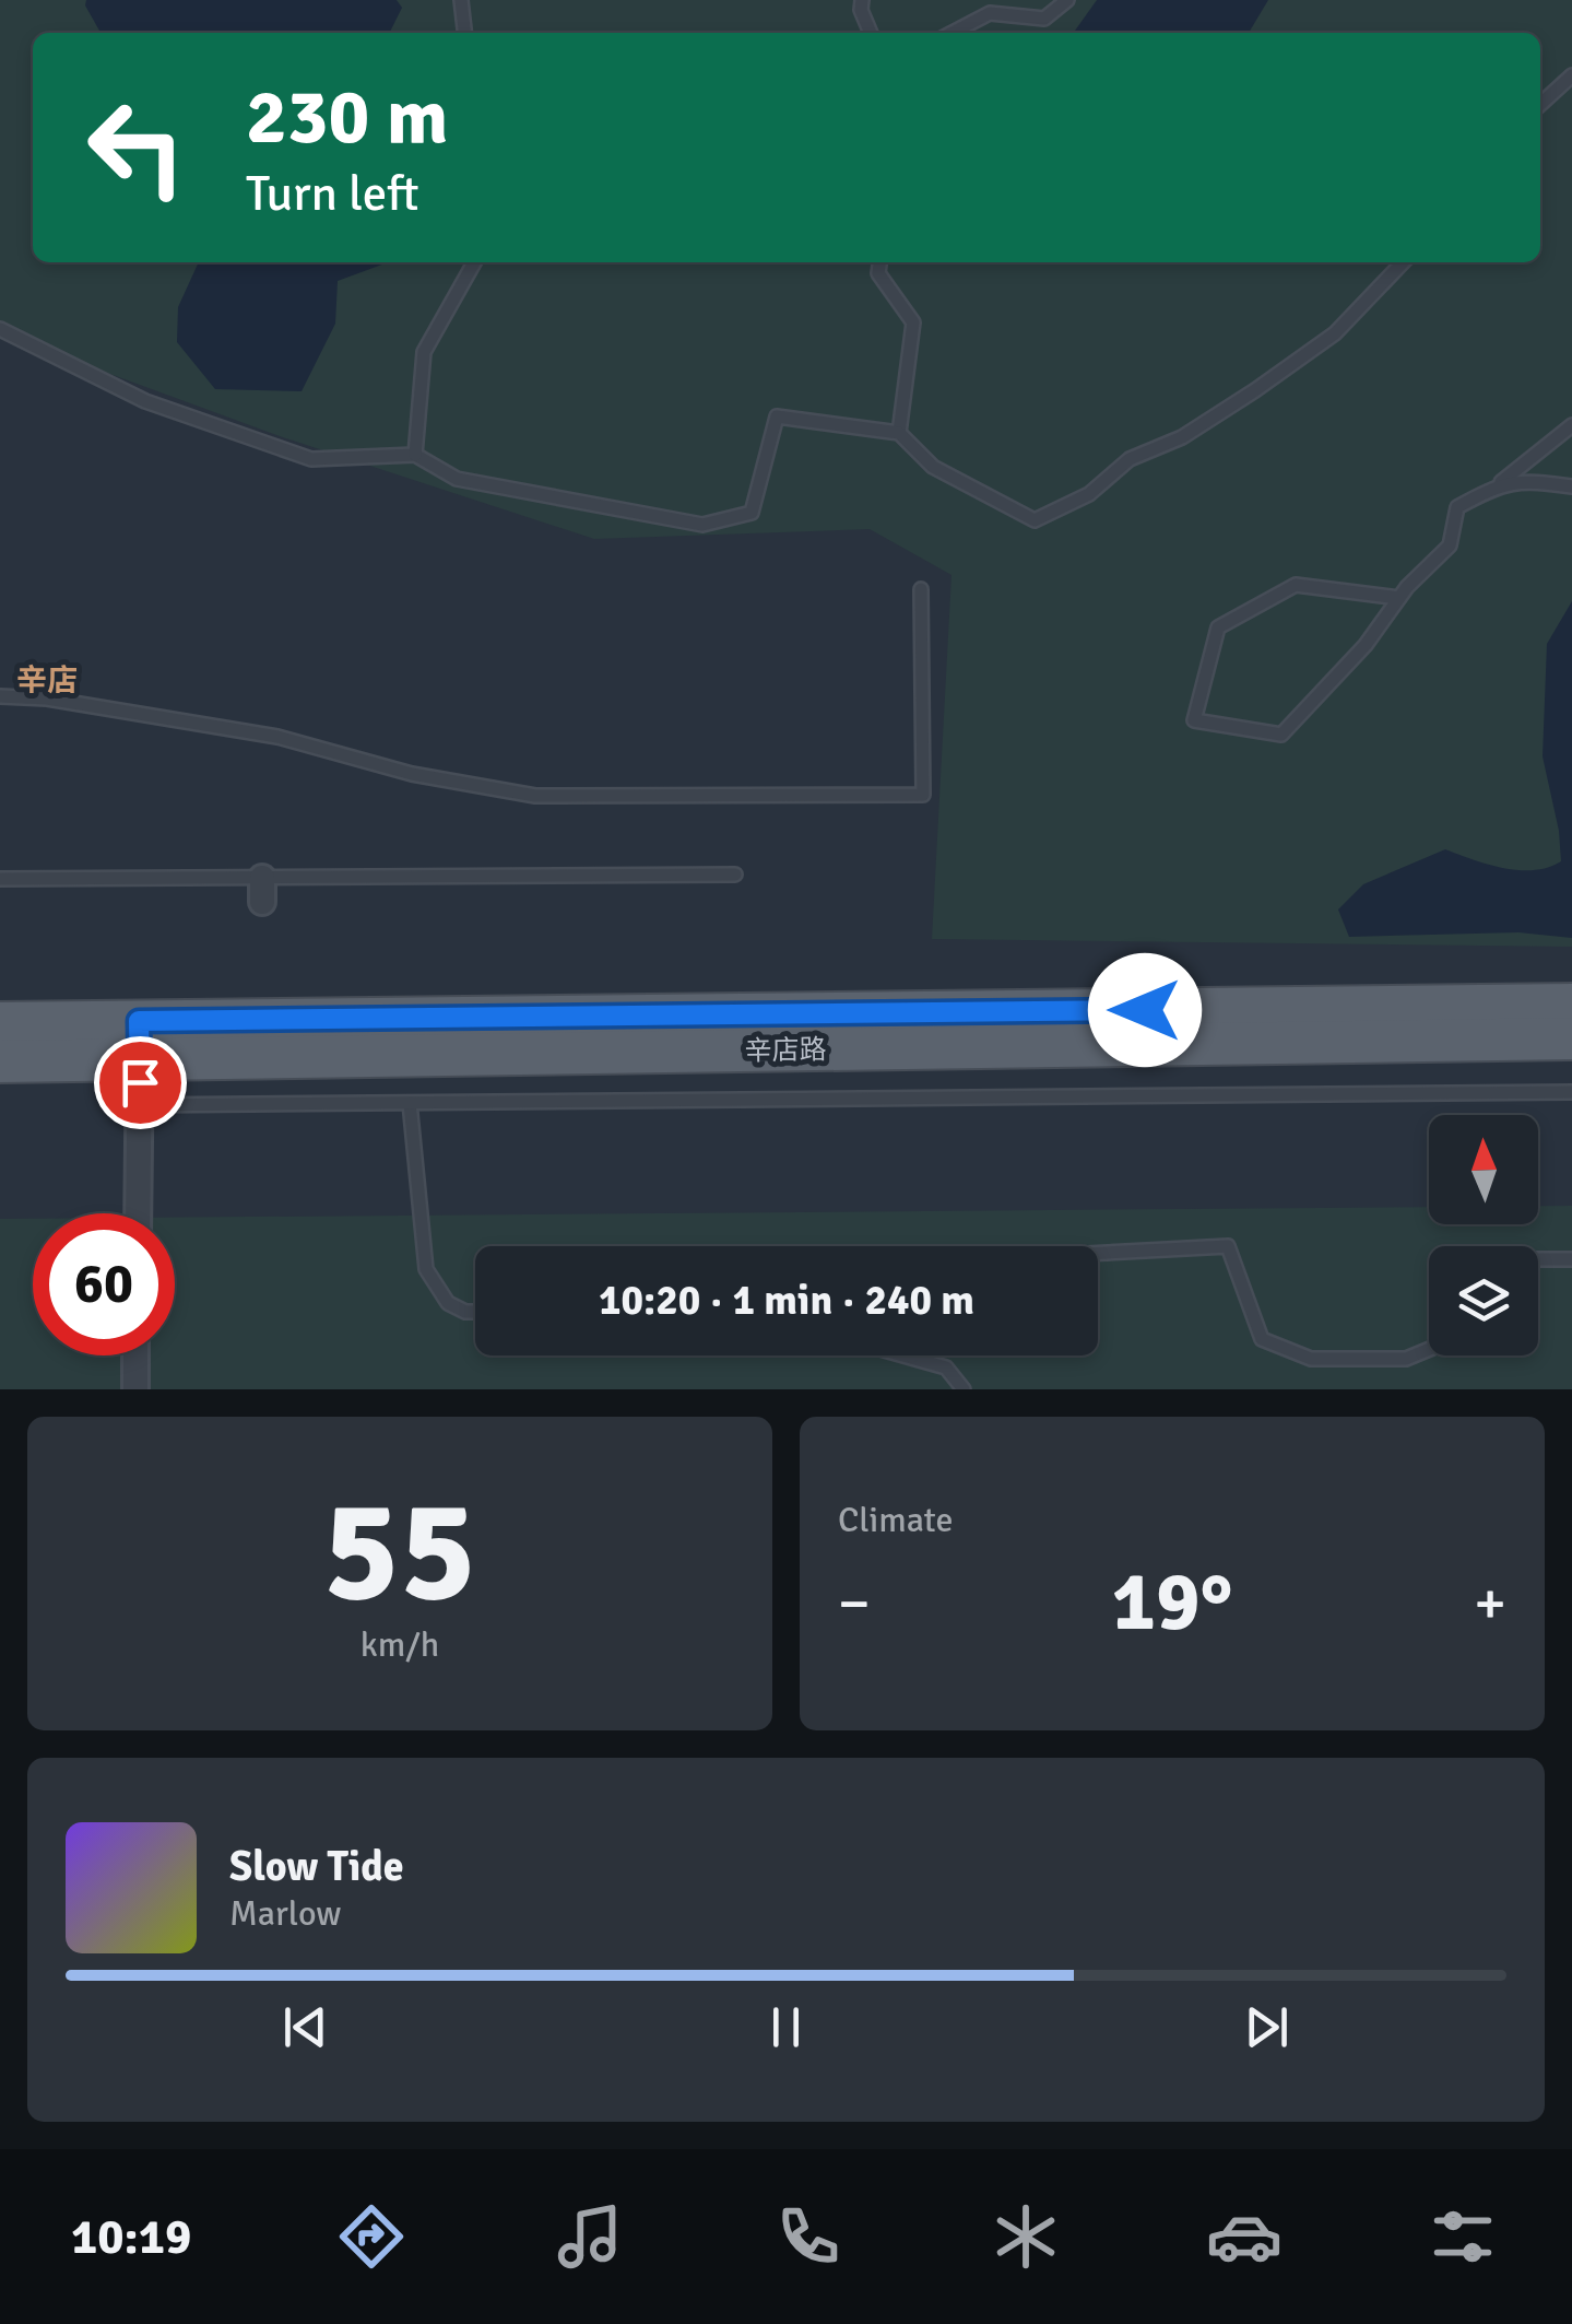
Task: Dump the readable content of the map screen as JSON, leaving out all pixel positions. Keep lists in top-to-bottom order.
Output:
{
  "streets": {
    "main road": ["辛店路"]
  },
  "districts": ["辛店"],
  "north": "top",
  "page": {
    "turn": ["230 m", "Turn left"],
    "limit": "60",
    "trip": "10:20 · 1 min · 240 m",
    "tile": [
      ["55", "km/h"],
      "Climate"
    ],
    "heat": ["−", "19°", "+"],
    "song": ["Slow Tide", "Marlow"],
    "tabs": "10:19"
  }
}
